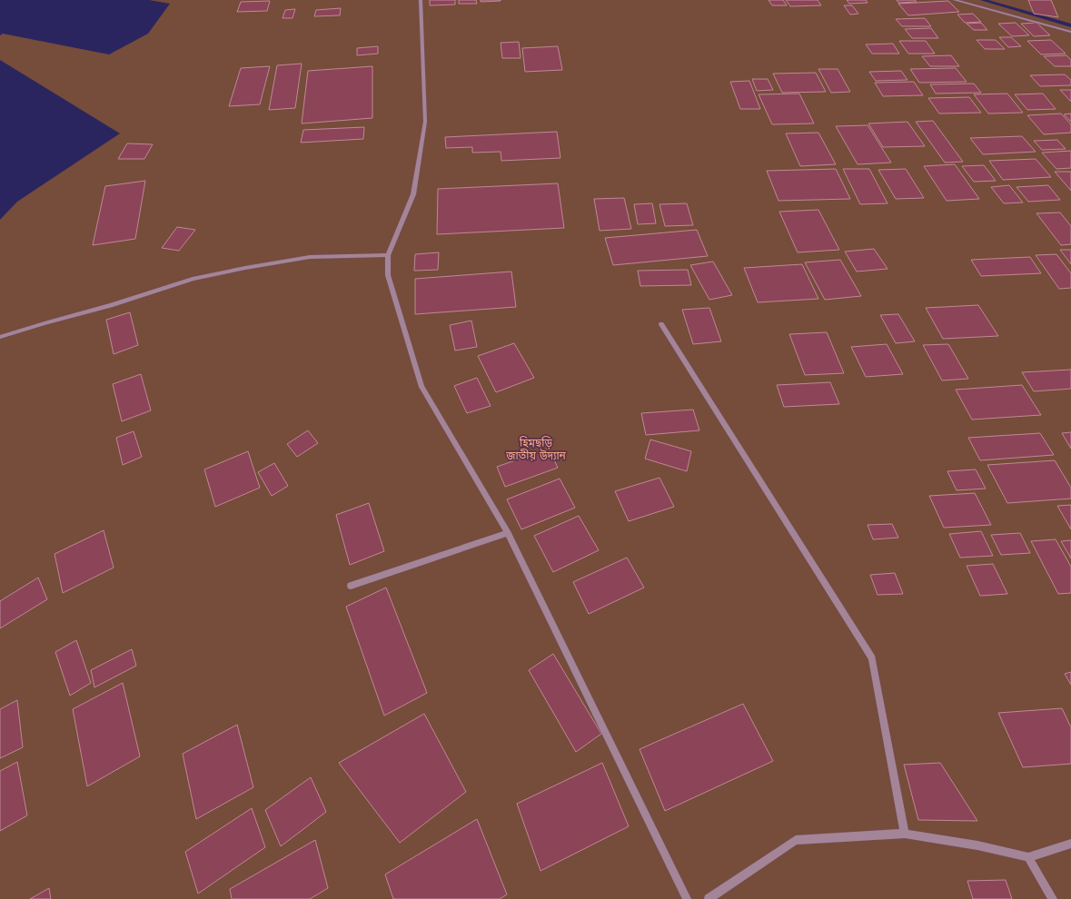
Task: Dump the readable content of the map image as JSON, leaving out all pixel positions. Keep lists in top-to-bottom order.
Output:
{
  "parks": ["হিমছড়ি জাতীয় উদ্যান"]
}
